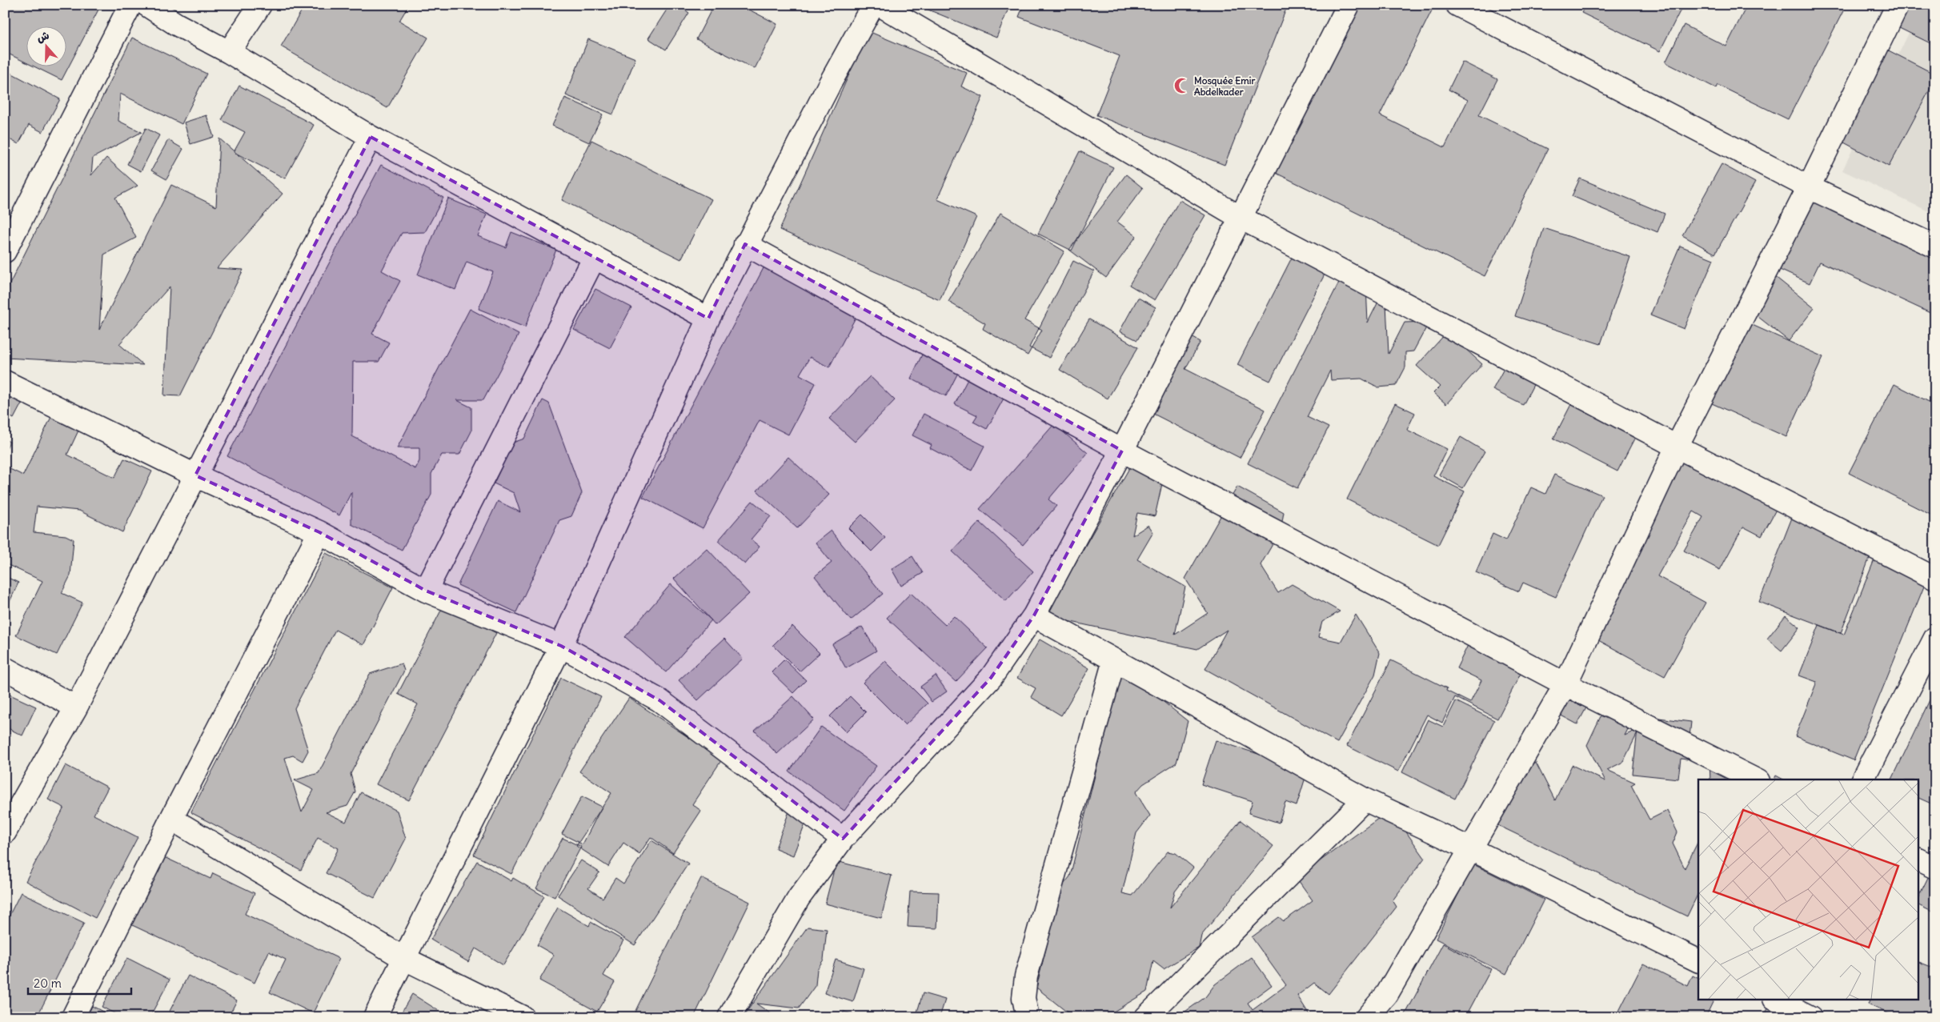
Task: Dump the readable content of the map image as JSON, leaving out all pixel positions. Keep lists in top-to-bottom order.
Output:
{
  "places": {
    "mosque": ["Mosquée Emir Abdelkader"]
  },
  "scale_bar": "20 m",
  "north": "top"
}
